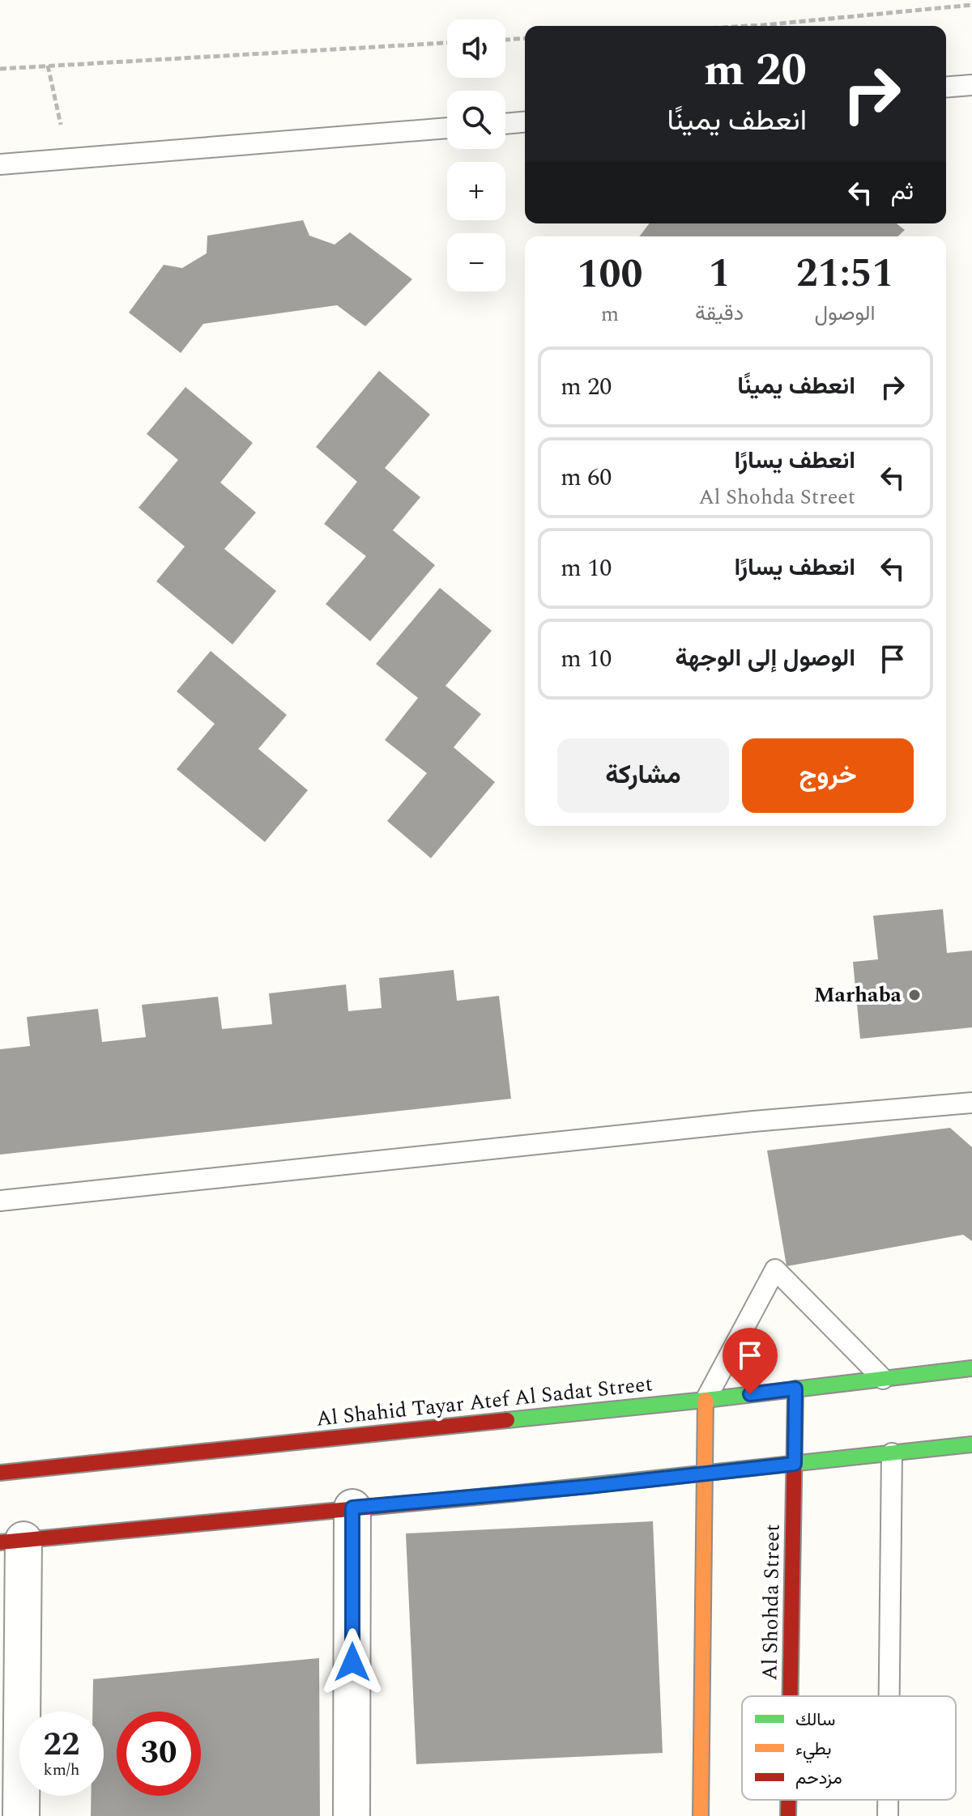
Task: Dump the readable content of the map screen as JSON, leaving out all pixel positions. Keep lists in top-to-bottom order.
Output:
{
  "streets": {
    "street": ["Al Shahid Tayar Atef Al Sadat Street", "Al Shohda Street"]
  },
  "crossings": [
    ["Al Shahid Tayar Atef Al Sadat Street", "Al Shohda Street"]
  ],
  "places": ["Marhaba"],
  "legend": ["سالك", "بطيء", "مزدحم"],
  "page": {
    "map_buttons": ["+", "−"],
    "turn": ["20 m", "انعطف يمينًا"],
    "then": "ثم",
    "eta": [
      "21:51",
      "الوصول",
      "1",
      "دقيقة",
      "100",
      "m"
    ],
    "list": [
      {
        "name": "انعطف يمينًا",
        "value": "20 m"
      },
      {
        "name": "انعطف يسارًا",
        "note": "Al Shohda Street",
        "value": "60 m"
      },
      {
        "name": "انعطف يسارًا",
        "value": "10 m"
      },
      {
        "name": "الوصول إلى الوجهة",
        "value": "10 m"
      }
    ],
    "buttons": ["خروج", "مشاركة"],
    "speed": "22 km/h",
    "limit": "30"
  }
}
